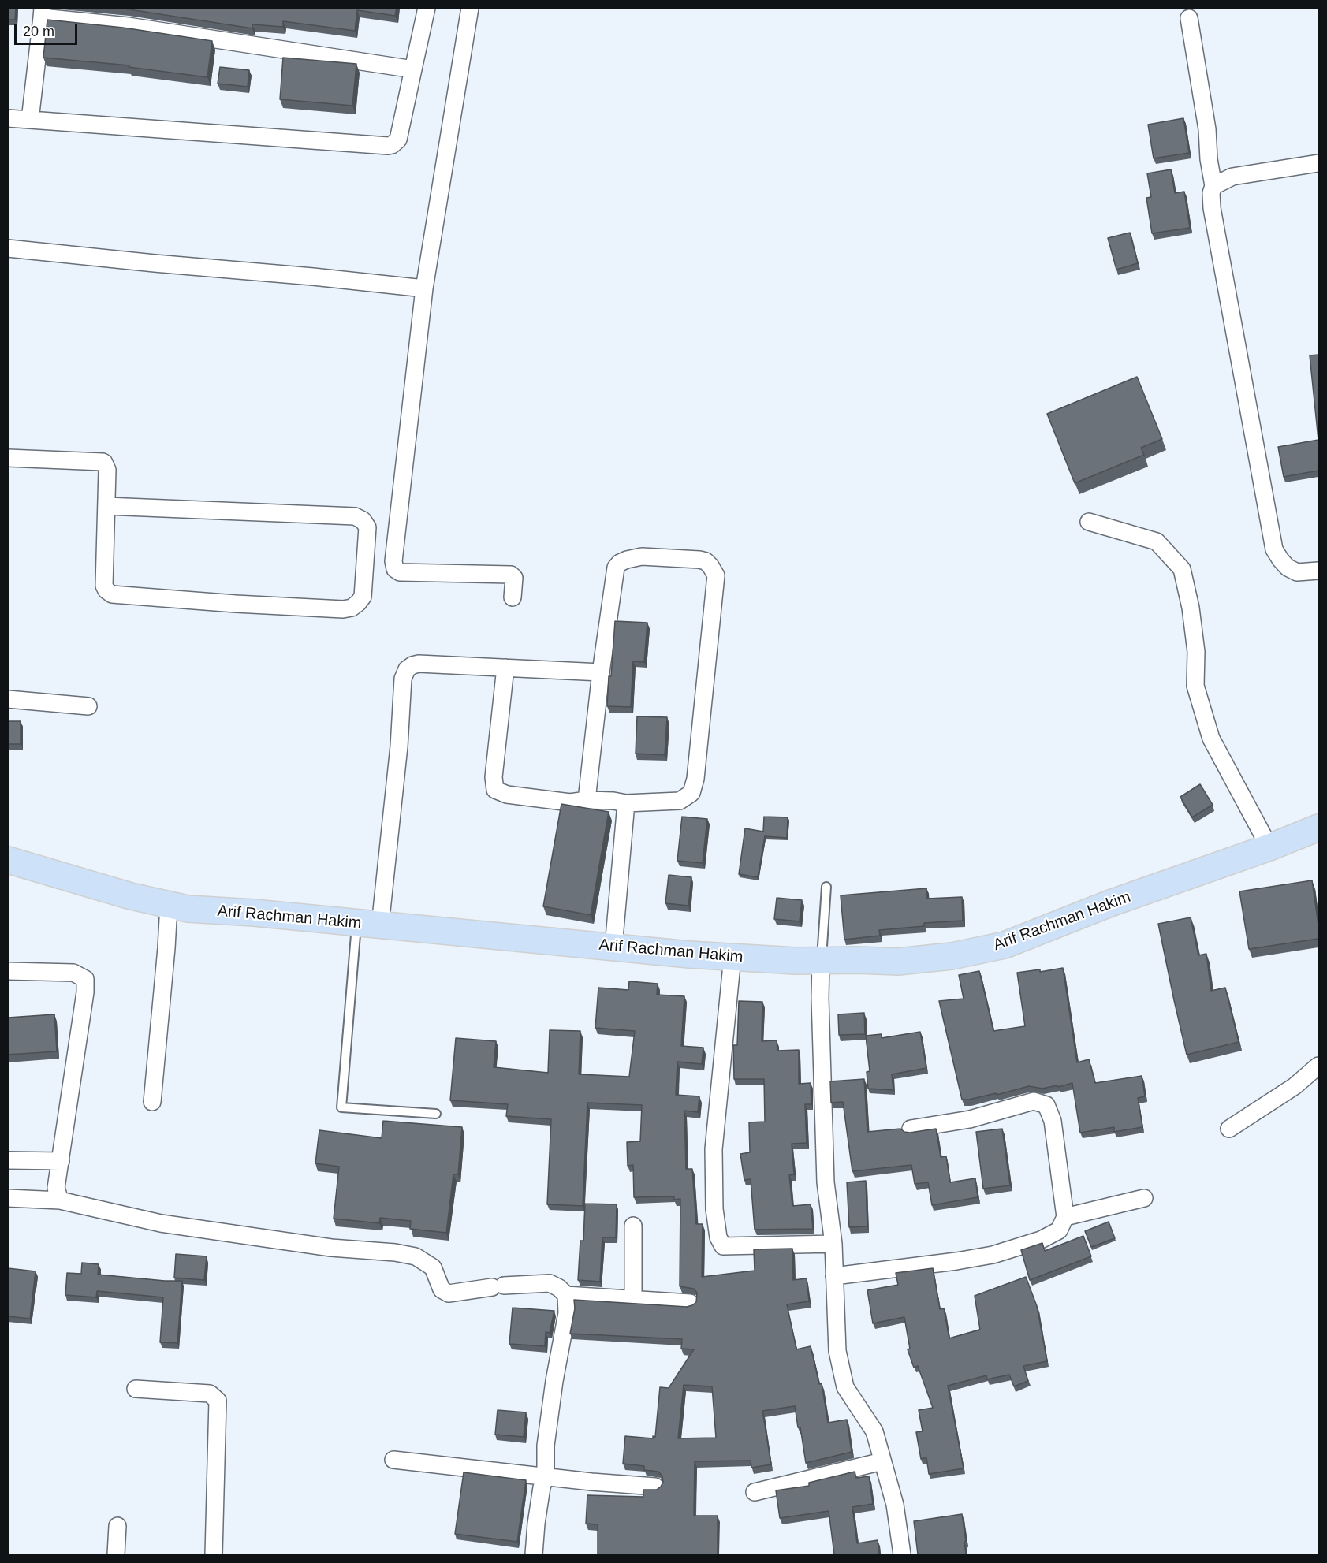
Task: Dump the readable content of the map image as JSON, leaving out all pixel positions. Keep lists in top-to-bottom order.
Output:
{
  "streets": {
    "main road": ["Arif Rachman Hakim"]
  },
  "scale_bar": "20 m"
}
